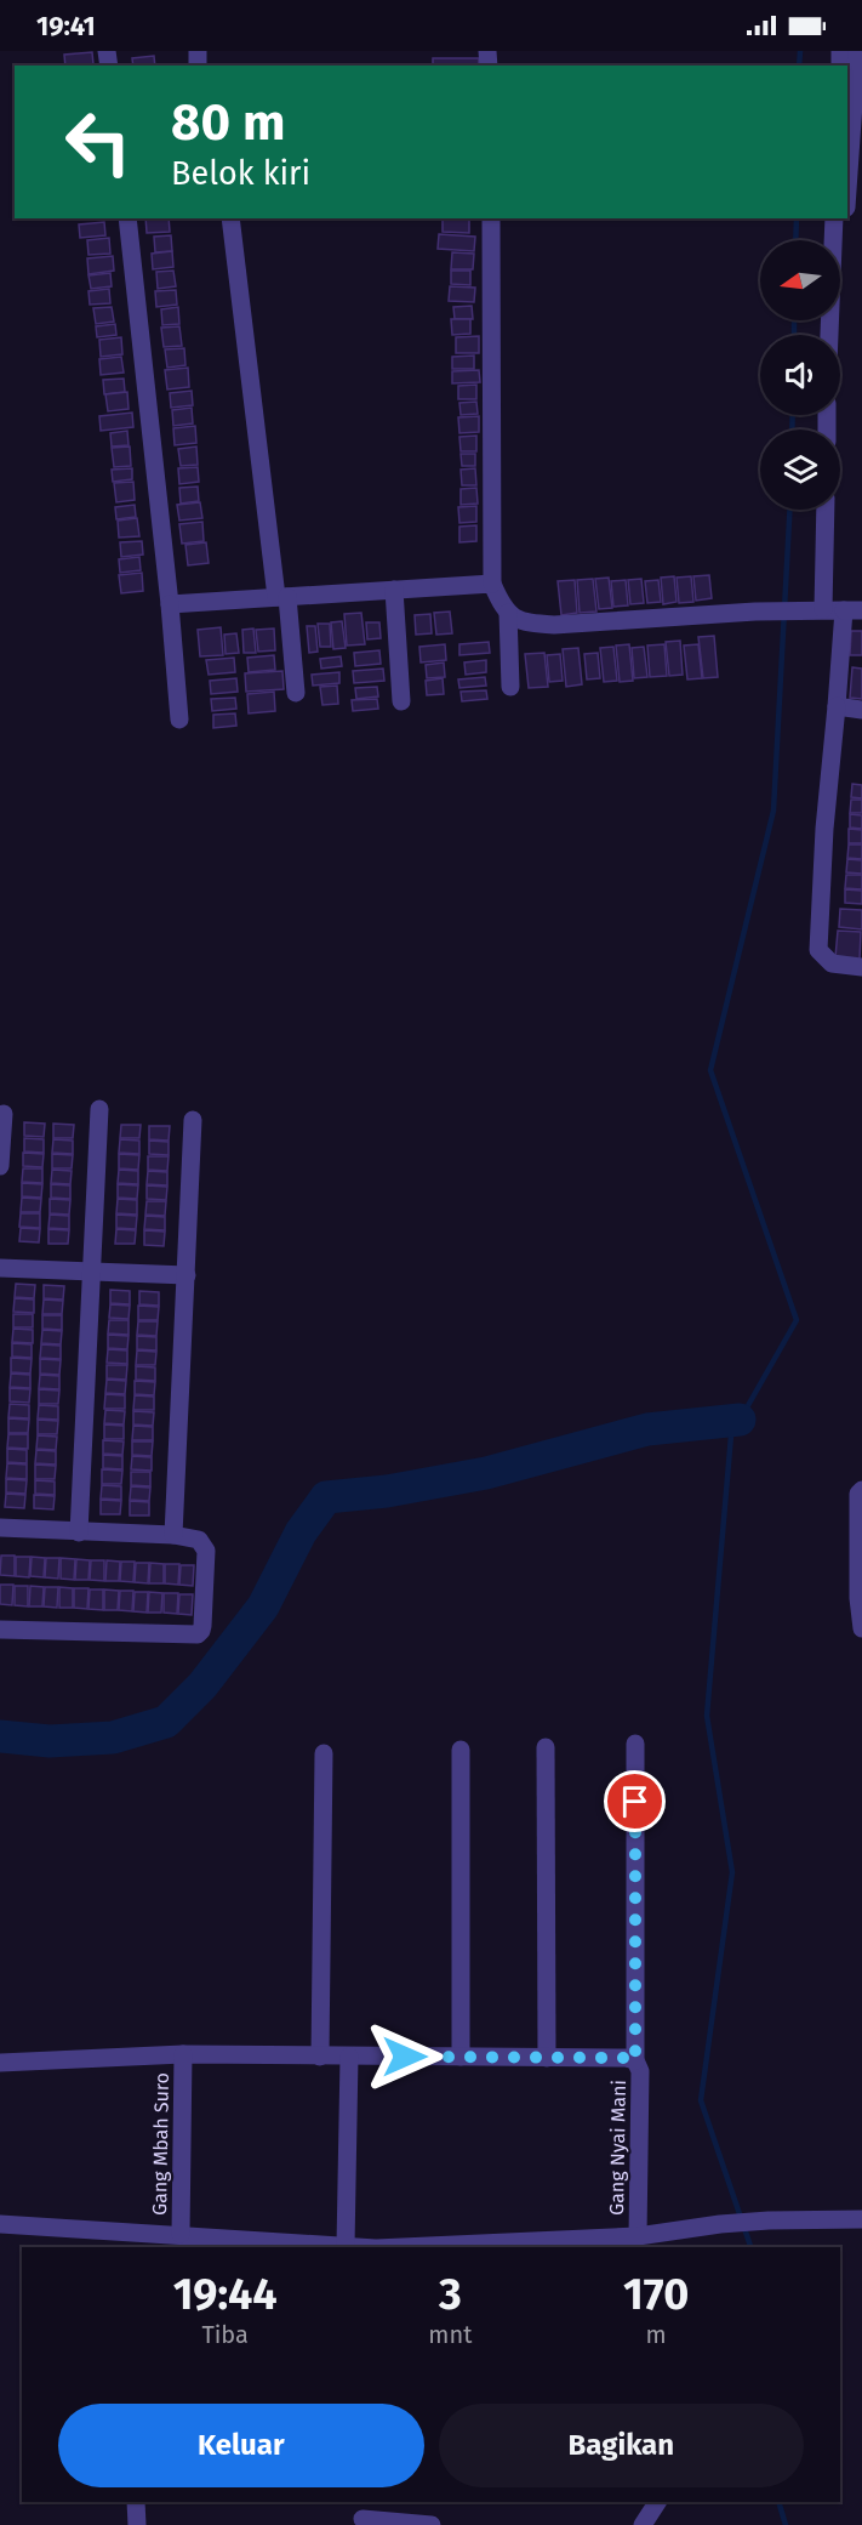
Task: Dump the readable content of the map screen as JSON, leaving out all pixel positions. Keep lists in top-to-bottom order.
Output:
{
  "streets": {
    "street": ["Gang Mbah Suro", "Gang Nyai Mani"]
  },
  "north": "left",
  "page": {
    "status": "19:41",
    "turn": ["80 m", "Belok kiri"],
    "eta": [
      "19:44",
      "Tiba",
      "3",
      "mnt",
      "170",
      "m"
    ],
    "buttons": ["Keluar", "Bagikan"]
  }
}
